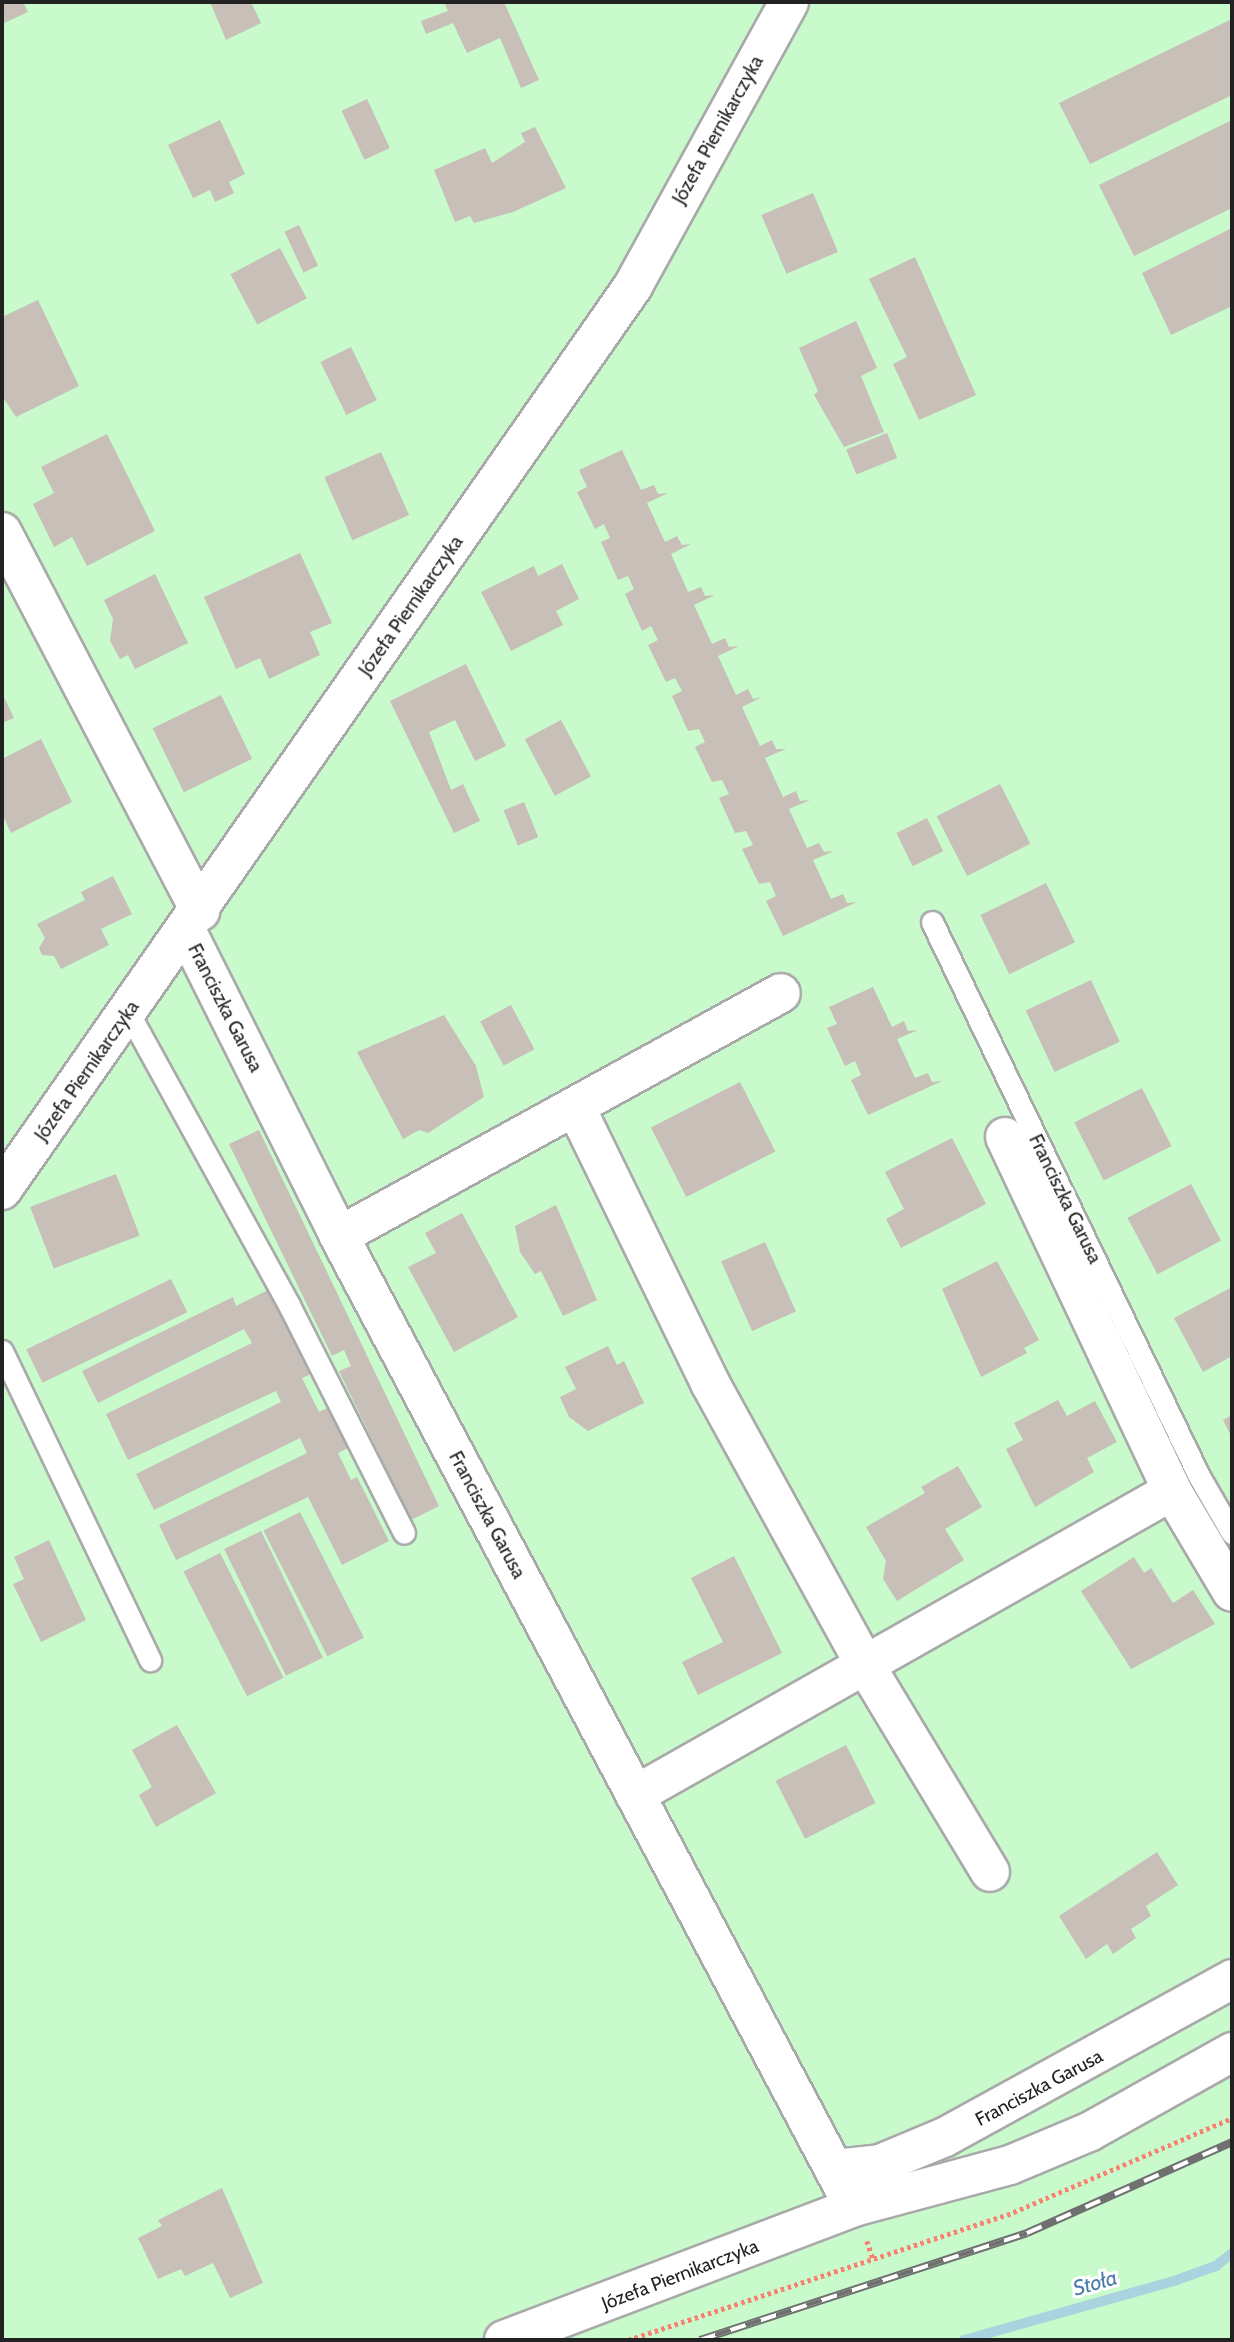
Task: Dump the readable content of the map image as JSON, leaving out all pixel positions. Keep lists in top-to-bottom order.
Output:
{
  "streets": {
    "street": ["Józefa Piernikarczyka", "Franciszka Garusa"]
  },
  "crossings": [
    ["Józefa Piernikarczyka", "Franciszka Garusa"]
  ],
  "water": ["Stoła"]
}
